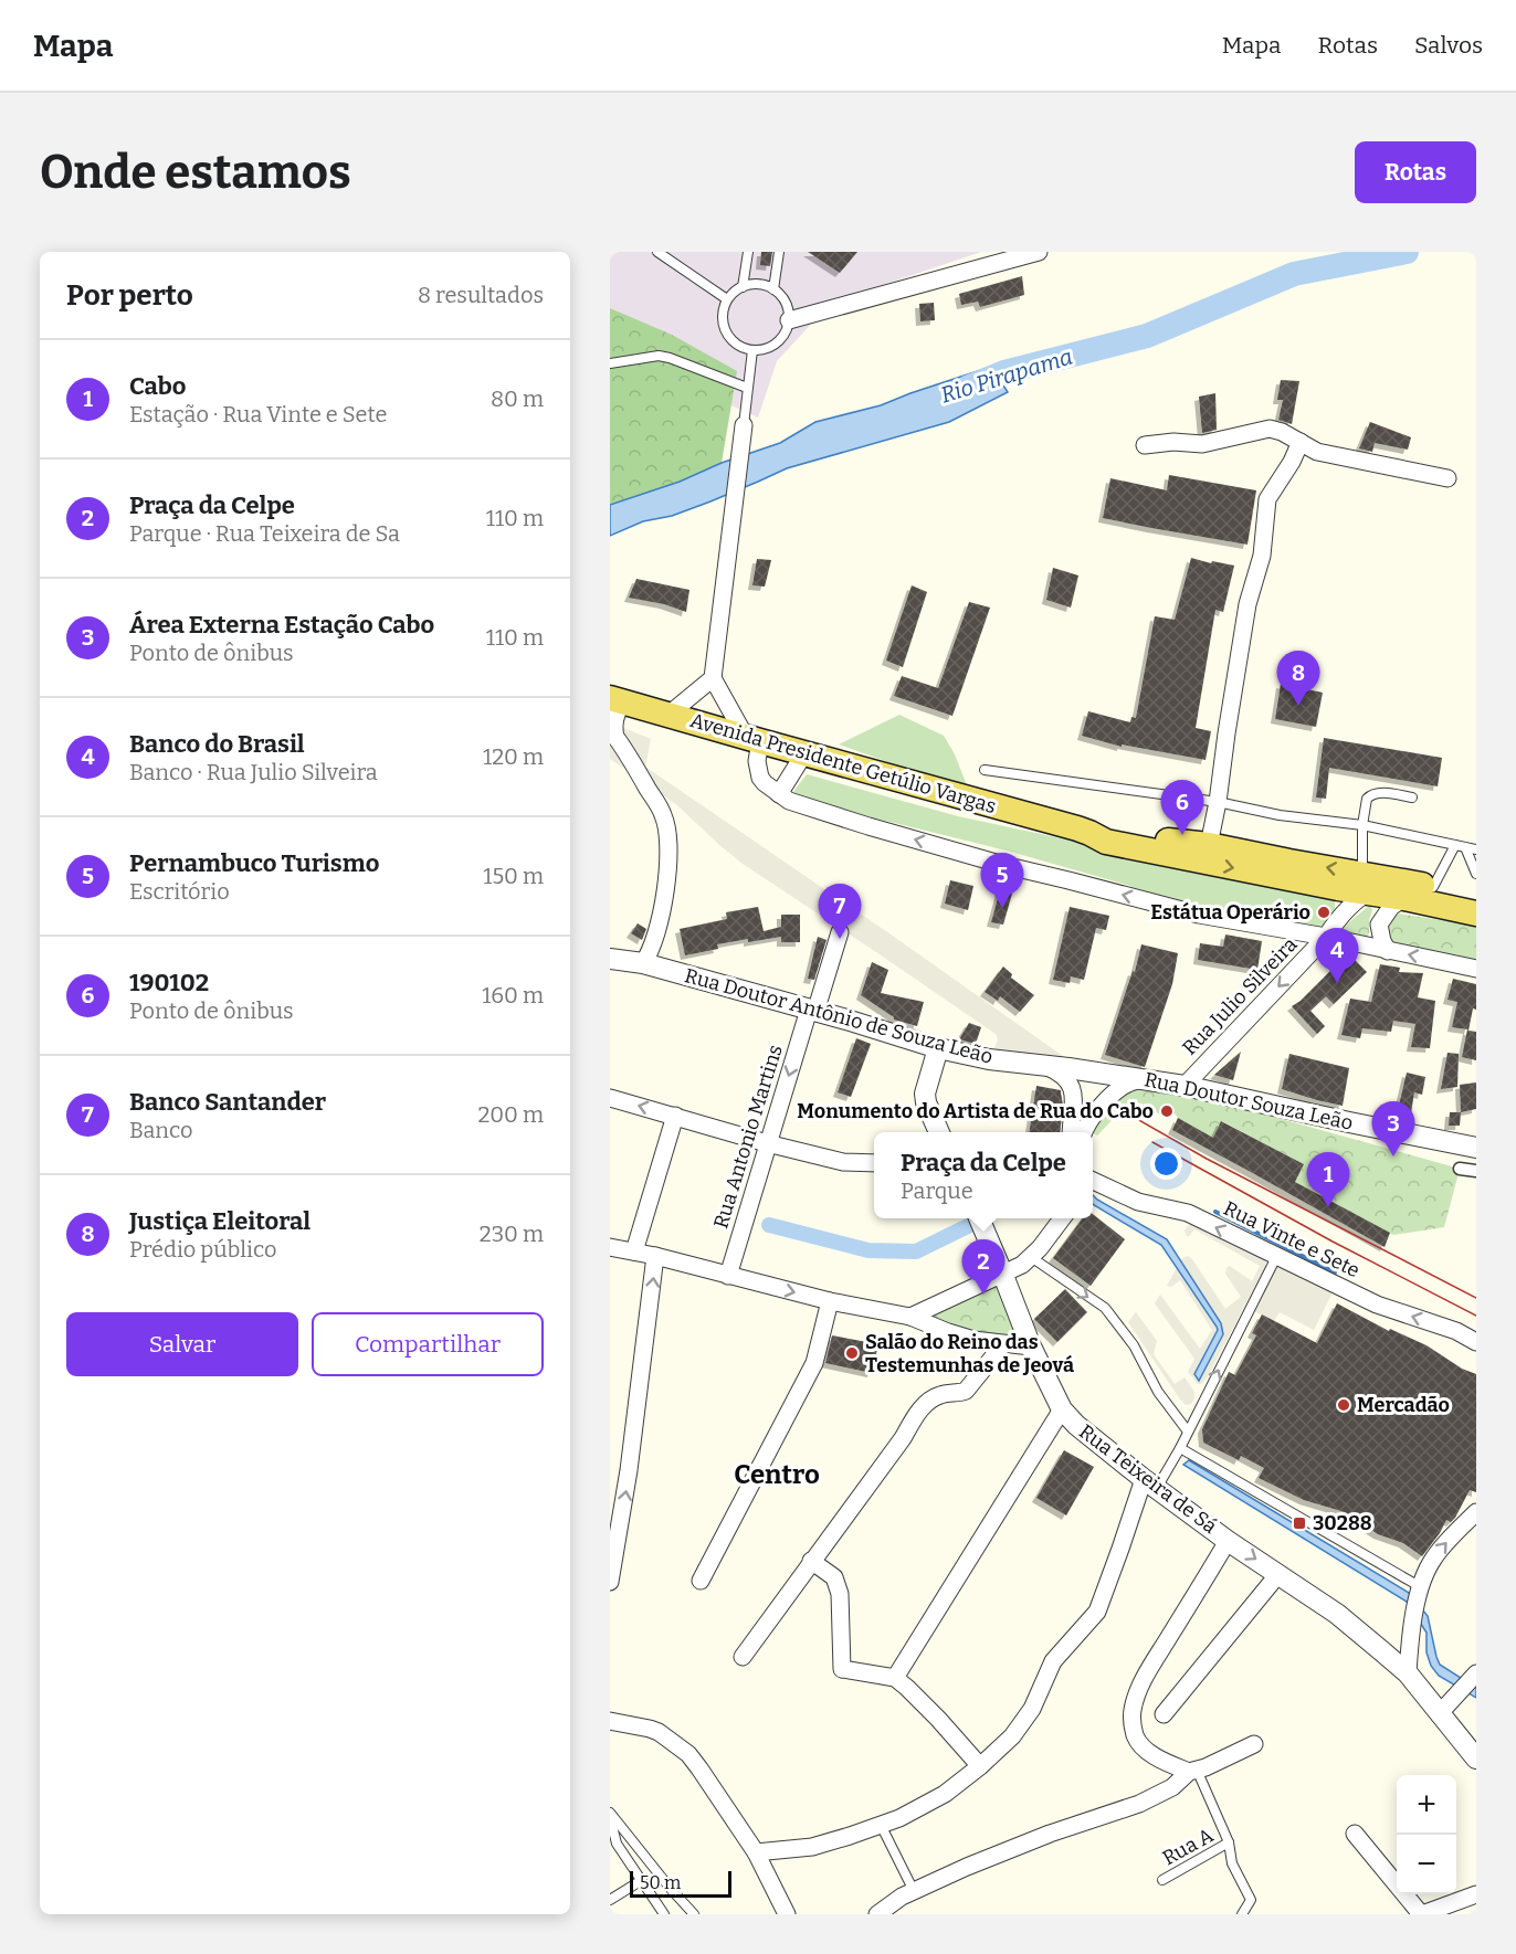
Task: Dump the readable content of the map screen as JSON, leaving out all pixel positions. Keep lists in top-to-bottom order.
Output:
{
  "streets": {
    "main road": ["Avenida Presidente Getúlio Vargas"],
    "street": [
      "Rua Julio Silveira",
      "Rua Doutor Antônio de Souza Leão",
      "Rua Doutor Souza Leão",
      "Rua Antonio Martins",
      "Rua Vinte e Sete",
      "Rua Teixeira de Sá"
    ],
    "lane": ["Rua A"]
  },
  "crossings": [
    ["Avenida Presidente Getúlio Vargas", "Rua Julio Silveira"],
    ["Rua Julio Silveira", "Rua Doutor Souza Leão"],
    ["Rua Doutor Antônio de Souza Leão", "Rua Doutor Souza Leão"],
    ["Rua Doutor Antônio de Souza Leão", "Rua Antonio Martins"]
  ],
  "one_way": ["Rua Julio Silveira", "Rua Antonio Martins", "Rua Vinte e Sete"],
  "districts": ["Centro"],
  "water": ["Rio Pirapama"],
  "places": {
    "other": [
      "Estátua Operário",
      "Monumento do Artista de Rua do Cabo",
      "Salão do Reino das Testemunhas de Jeová",
      "Mercadão"
    ],
    "transit": ["30288"]
  },
  "scale_bar": "50 m",
  "page": {
    "header": "Mapa",
    "nav": ["Mapa", "Rotas", "Salvos"],
    "buttons": [
      "Rotas",
      ["Salvar", "Compartilhar"]
    ],
    "title": "Onde estamos",
    "heading": ["Por perto", "8 resultados"],
    "list": [
      {
        "mark": "1",
        "name": "Cabo",
        "note": "Estação · Rua Vinte e Sete",
        "value": "80 m"
      },
      {
        "mark": "2",
        "name": "Praça da Celpe",
        "note": "Parque · Rua Teixeira de Sa",
        "value": "110 m"
      },
      {
        "mark": "3",
        "name": "Área Externa Estação Cabo",
        "note": "Ponto de ônibus",
        "value": "110 m"
      },
      {
        "mark": "4",
        "name": "Banco do Brasil",
        "note": "Banco · Rua Julio Silveira",
        "value": "120 m"
      },
      {
        "mark": "5",
        "name": "Pernambuco Turismo",
        "note": "Escritório",
        "value": "150 m"
      },
      {
        "mark": "6",
        "name": "190102",
        "note": "Ponto de ônibus",
        "value": "160 m"
      },
      {
        "mark": "7",
        "name": "Banco Santander",
        "note": "Banco",
        "value": "200 m"
      },
      {
        "mark": "8",
        "name": "Justiça Eleitoral",
        "note": "Prédio público",
        "value": "230 m"
      }
    ],
    "pins": [
      "8",
      "6",
      "5",
      "7",
      "4",
      "3",
      "1",
      "2"
    ],
    "popup": ["Praça da Celpe", "Parque"],
    "map_buttons": ["+", "−"],
    "scale": "50 m"
  }
}
